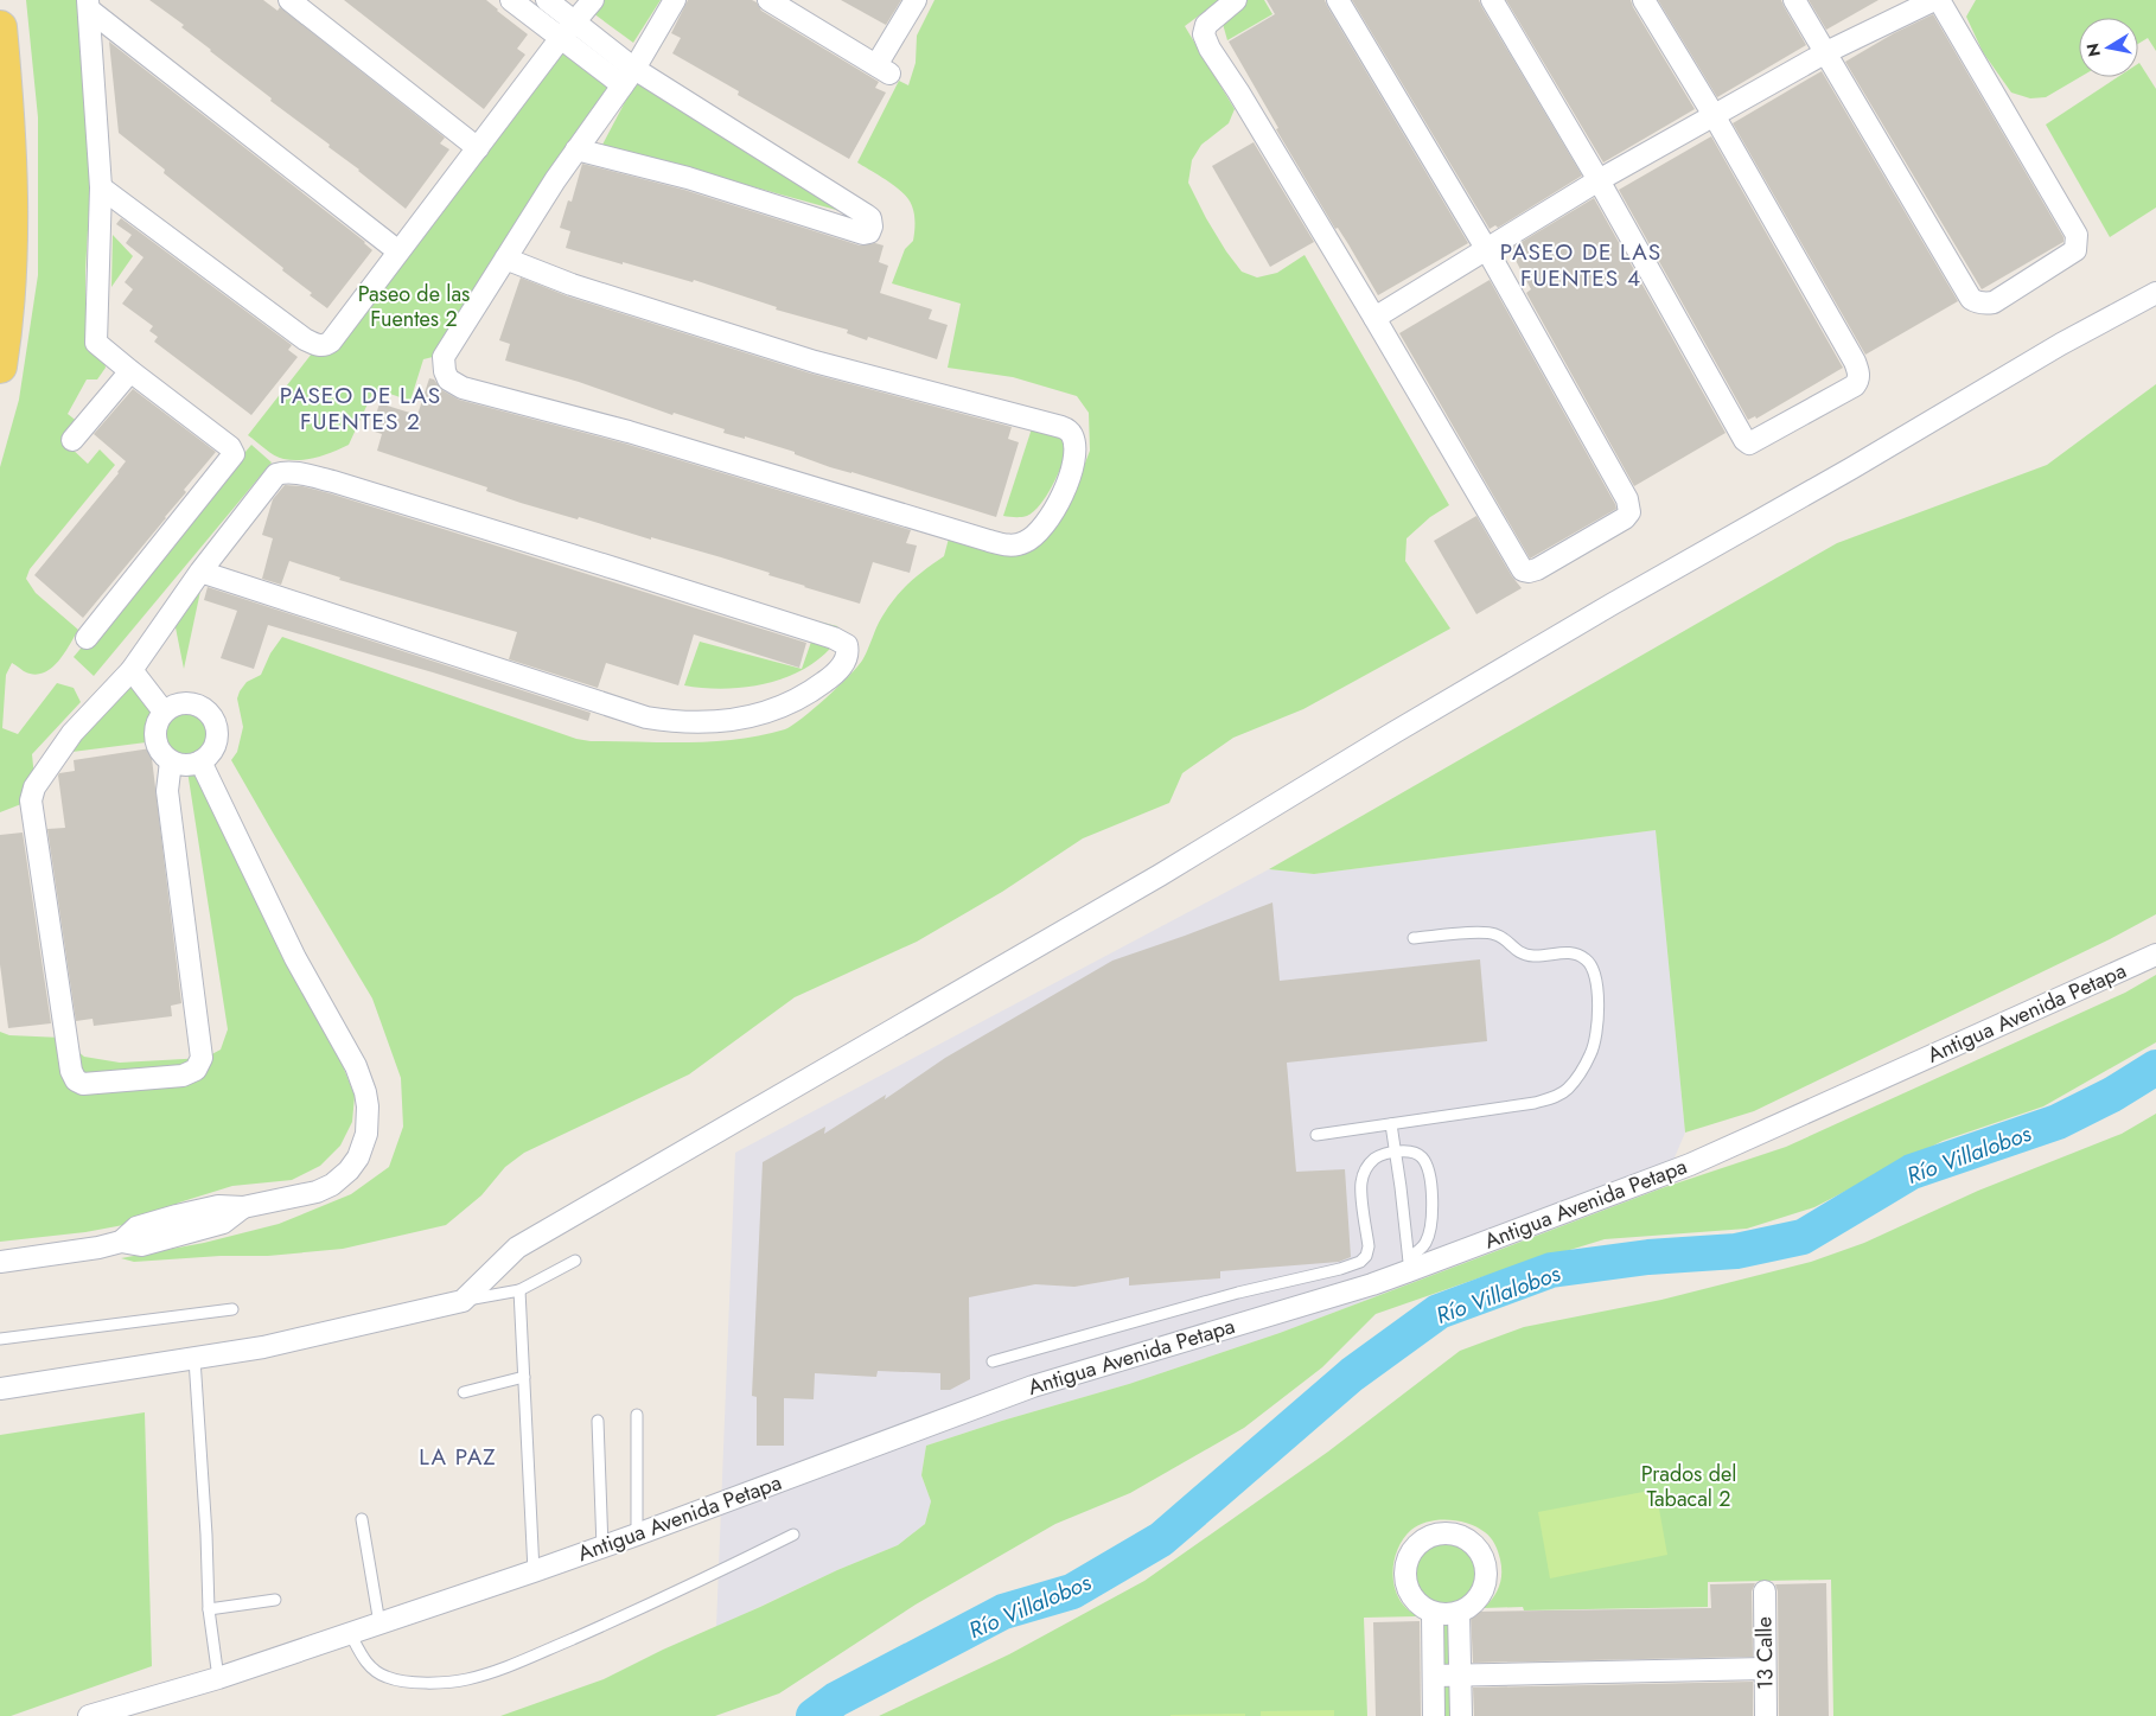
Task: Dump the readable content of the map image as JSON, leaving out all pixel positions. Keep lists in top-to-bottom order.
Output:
{
  "streets": {
    "street": ["Antigua Avenida Petapa", "13 Calle"]
  },
  "districts": ["PASEO DE LAS FUENTES 4", "PASEO DE LAS FUENTES 2", "LA PAZ"],
  "water": ["Río Villalobos"],
  "parks": ["Paseo de las Fuentes 2", "Prados del Tabacal 2"],
  "north": "left"
}
